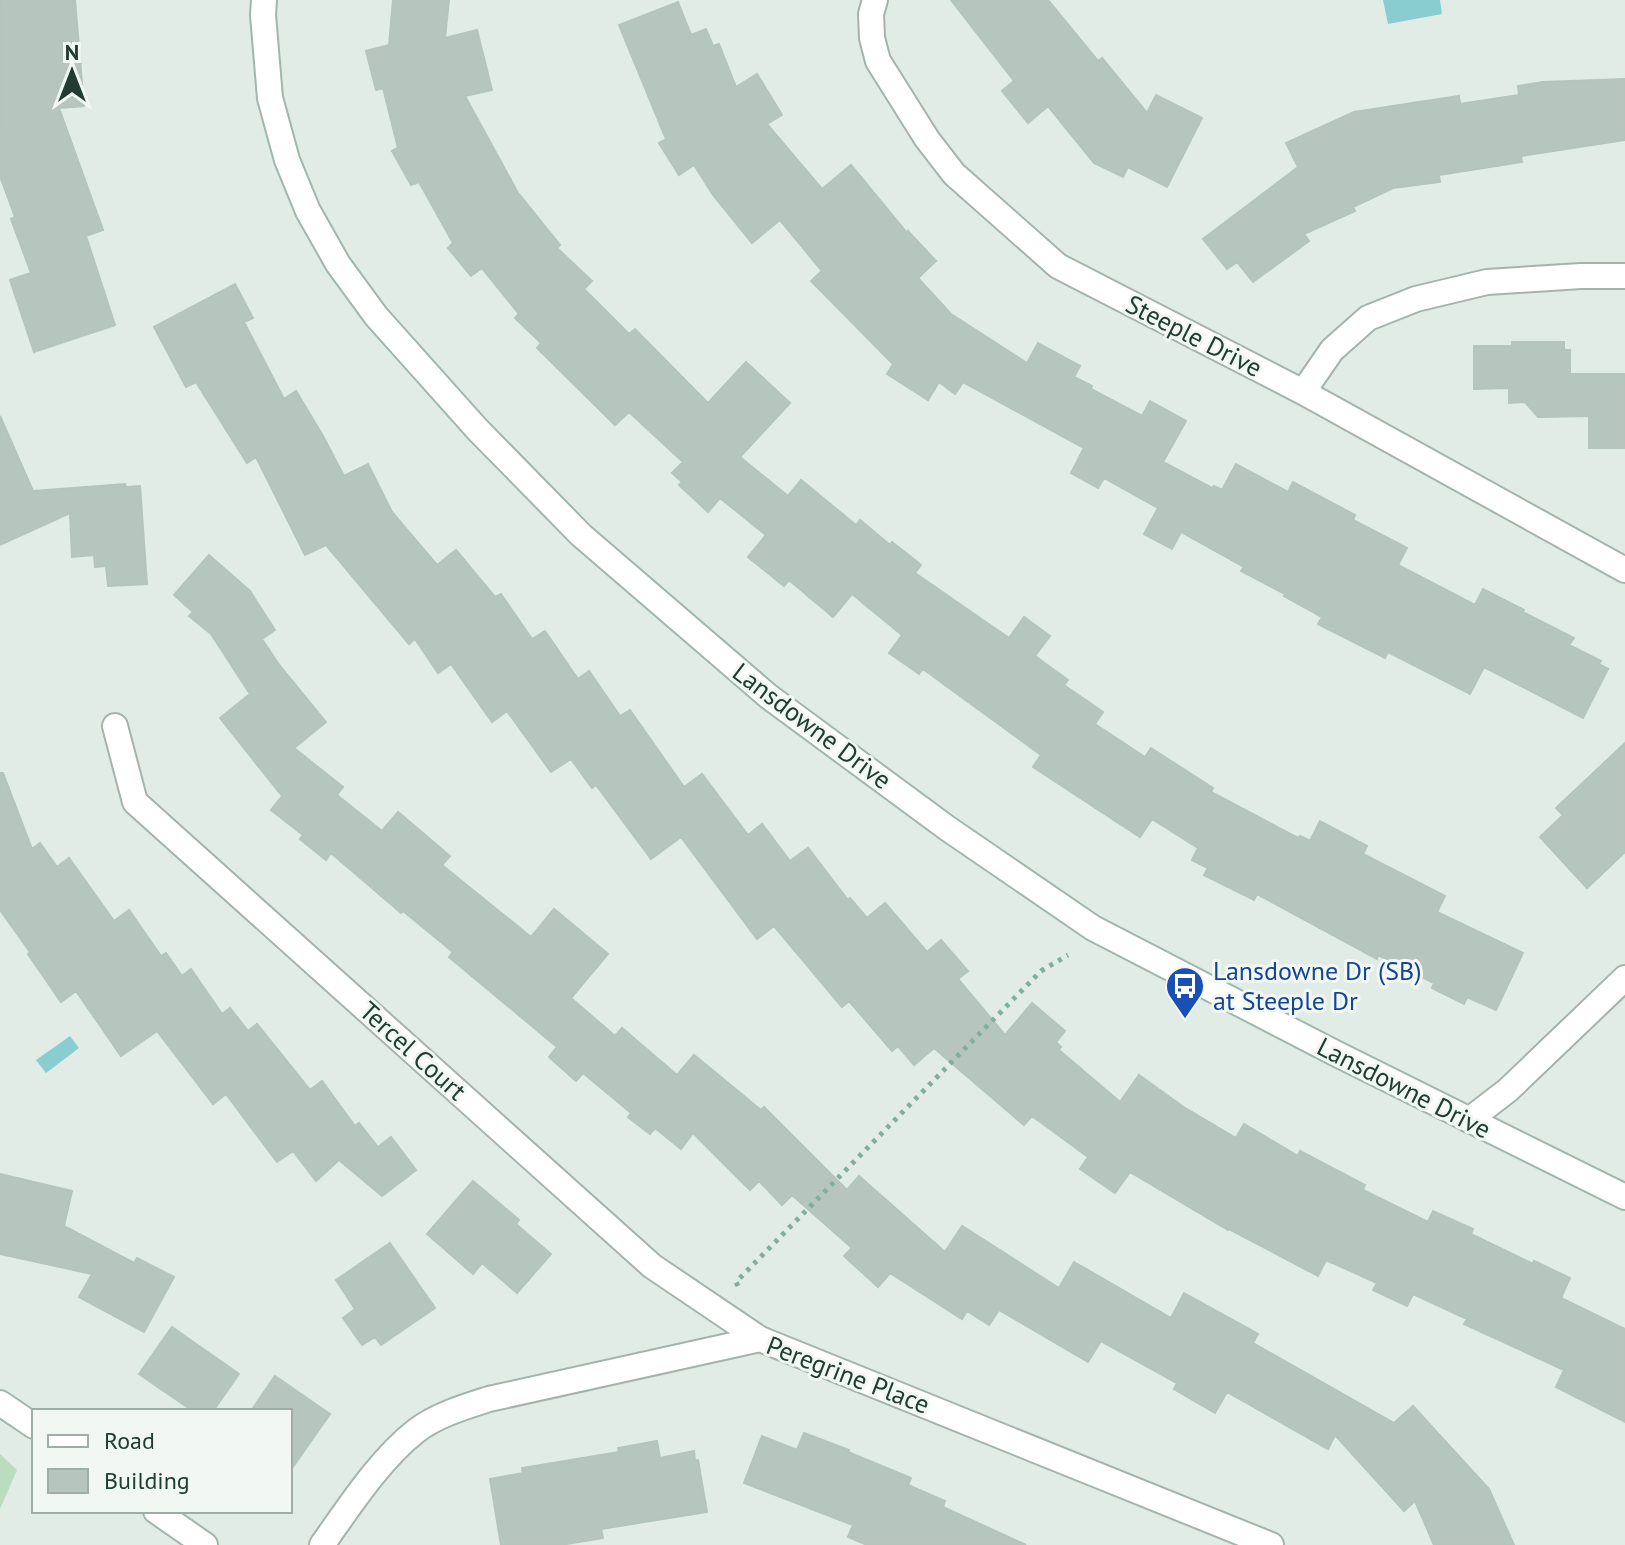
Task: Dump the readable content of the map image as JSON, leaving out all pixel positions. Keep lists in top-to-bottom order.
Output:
{
  "streets": {
    "street": [
      "Steeple Drive",
      "Lansdowne Drive",
      "Tercel Court",
      "Peregrine Place"
    ]
  },
  "crossings": [
    ["Tercel Court", "Peregrine Place"]
  ],
  "places": {
    "bus stop": ["Lansdowne Dr (SB) at Steeple Dr"]
  },
  "legend": ["Road", "Building"],
  "north": "top"
}
